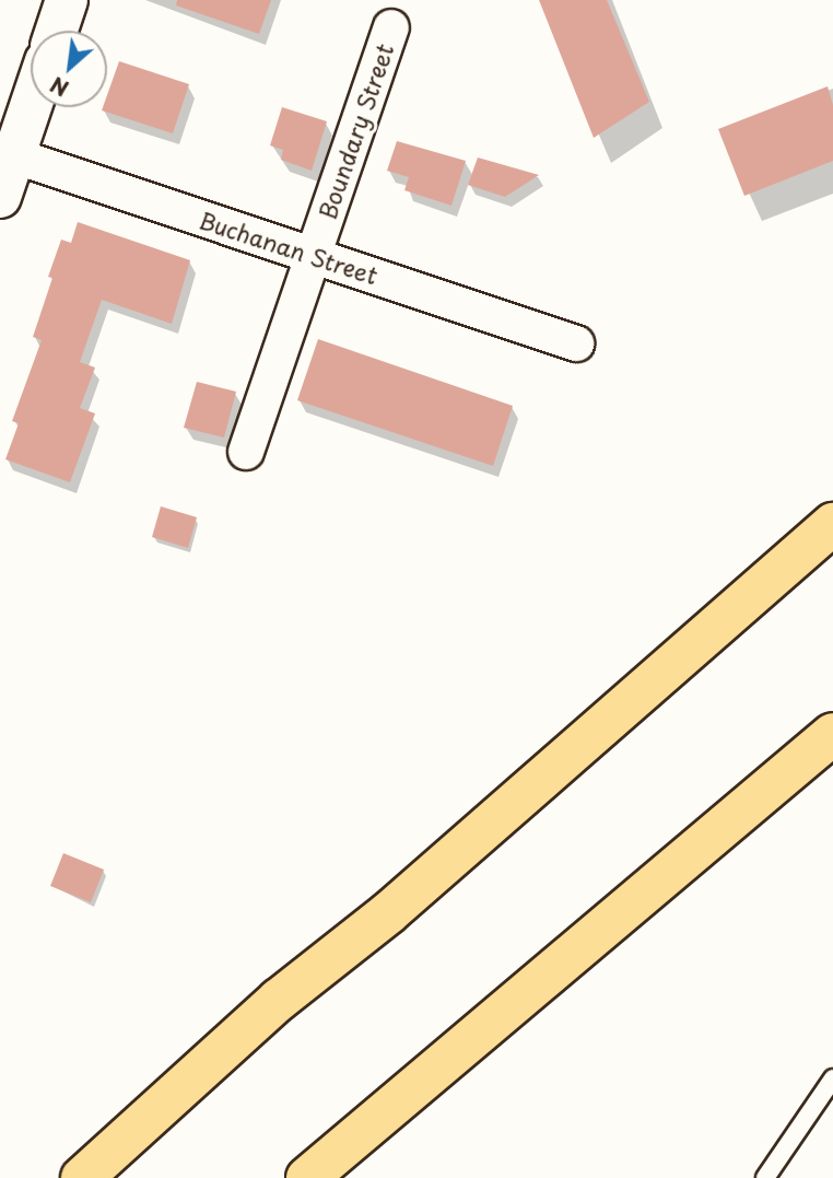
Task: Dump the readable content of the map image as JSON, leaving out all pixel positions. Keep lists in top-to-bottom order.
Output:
{
  "streets": {
    "street": ["Boundary Street", "Buchanan Street"]
  },
  "crossings": [
    ["Boundary Street", "Buchanan Street"]
  ],
  "north": "bottom left"
}
